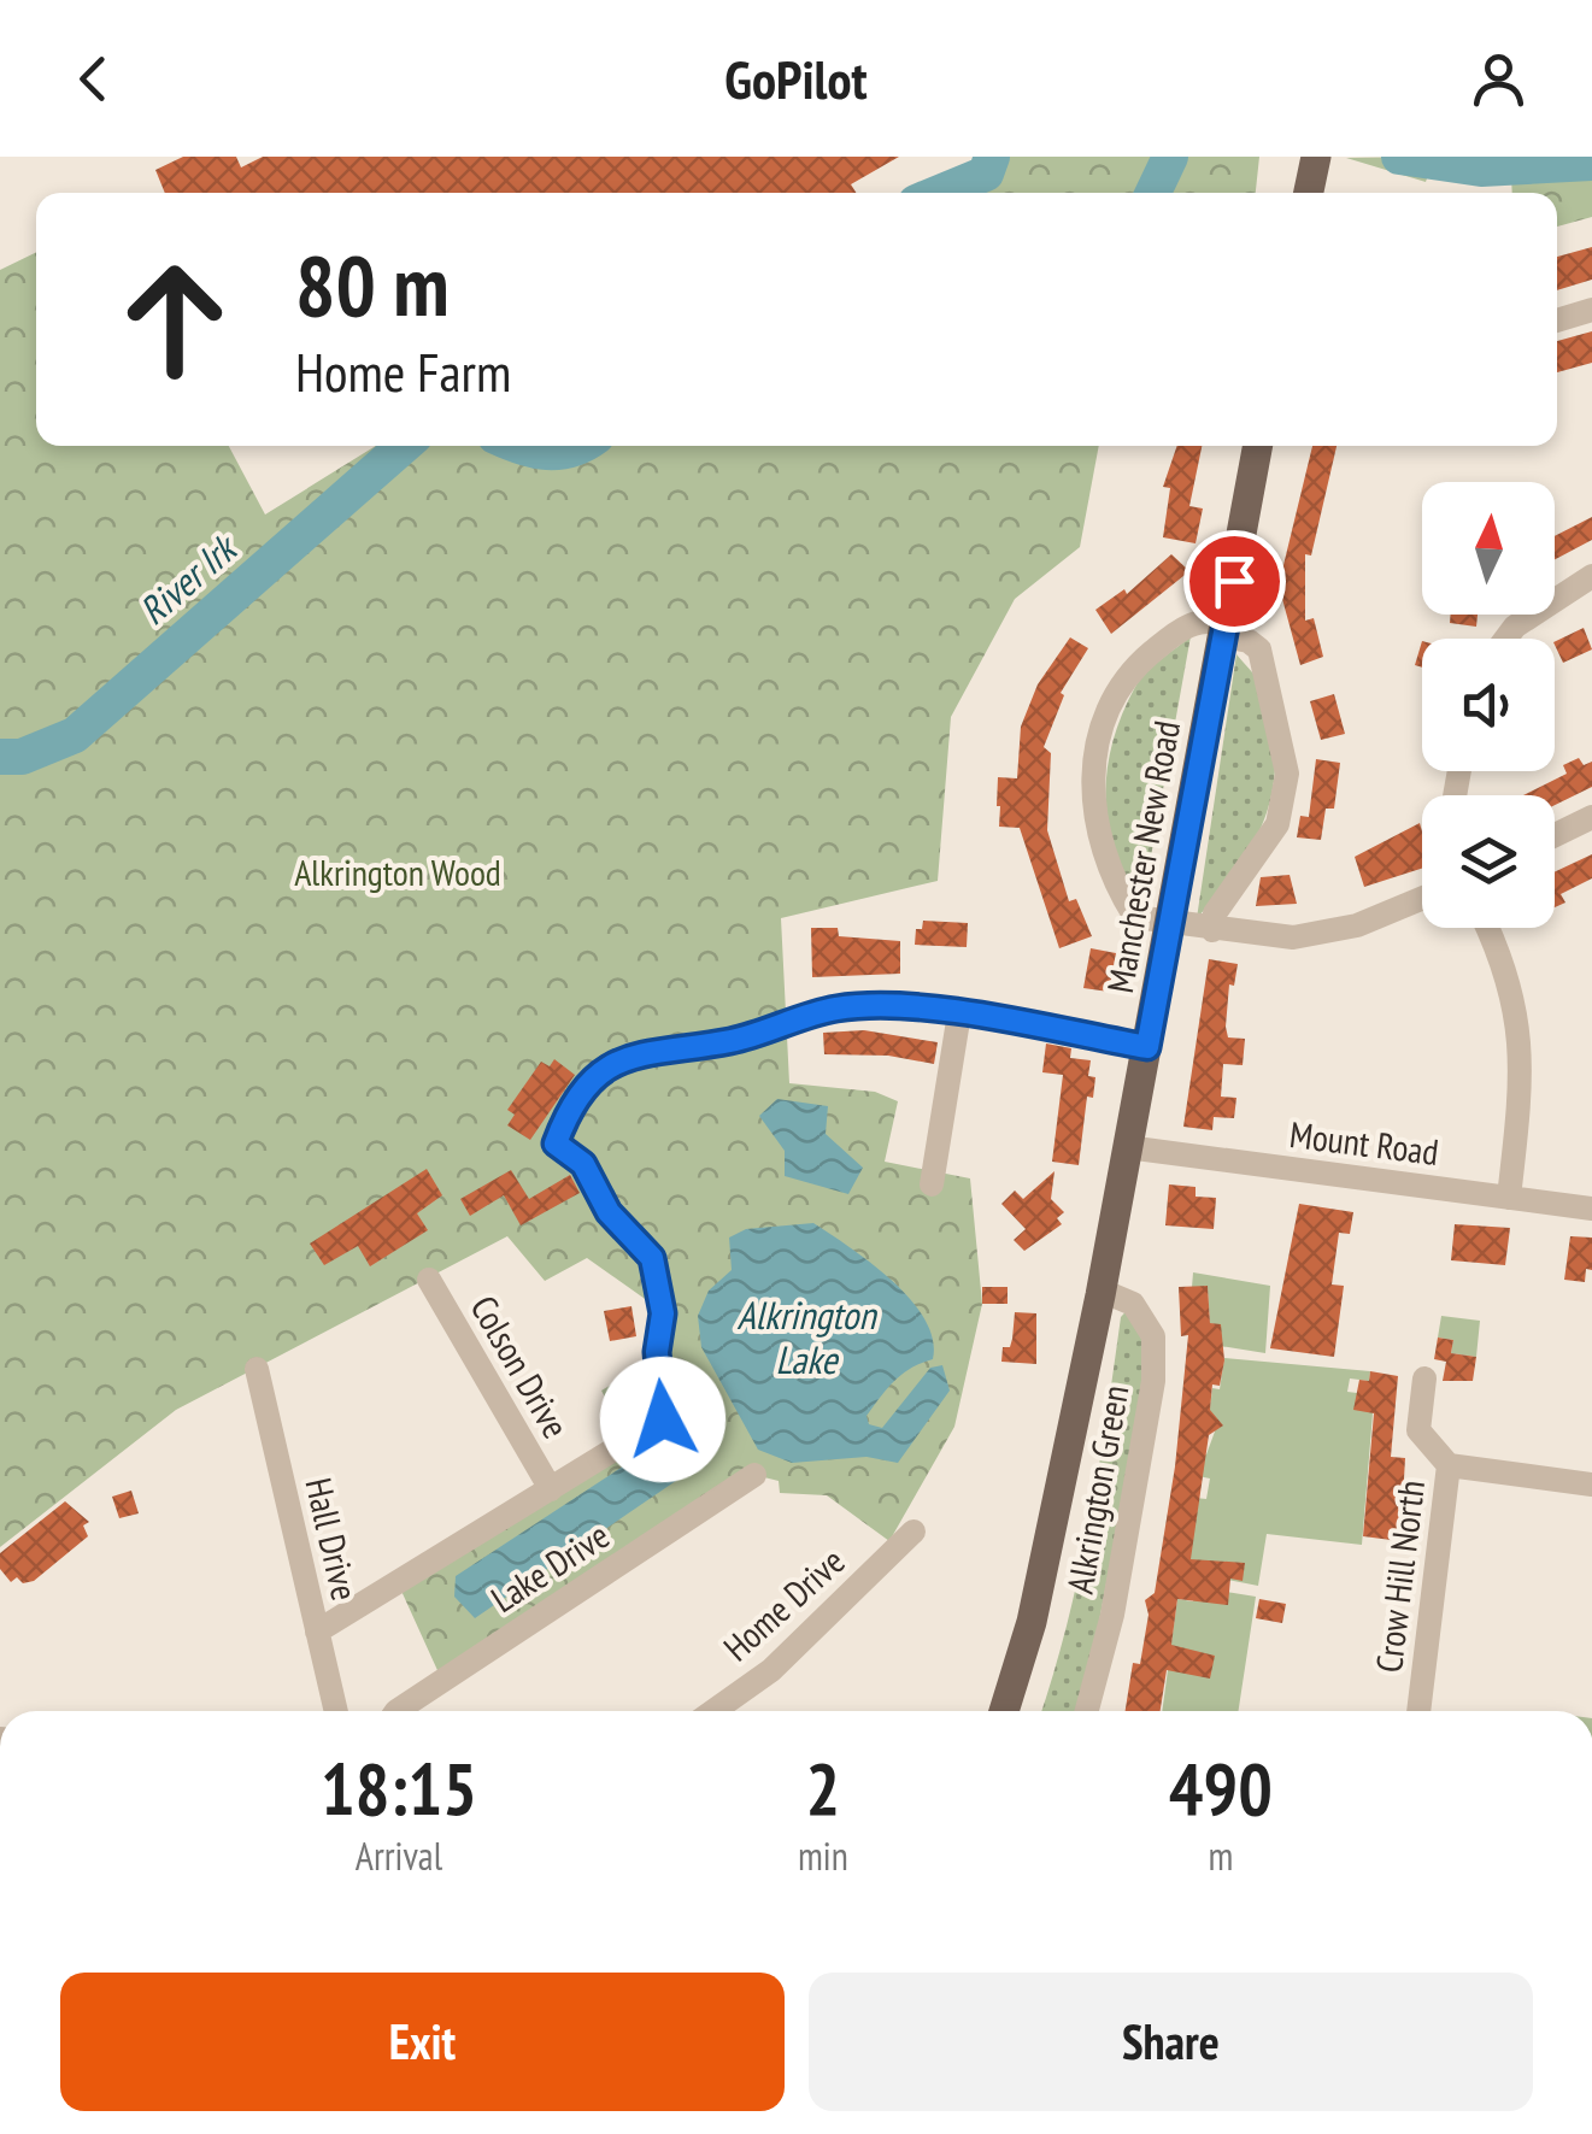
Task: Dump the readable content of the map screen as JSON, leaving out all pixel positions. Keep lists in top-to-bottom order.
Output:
{
  "streets": {
    "main road": ["Manchester New Road"],
    "street": [
      "Mount Road",
      "Colson Drive",
      "Alkrington Green",
      "Hall Drive",
      "Lake Drive",
      "Crow Hill North",
      "Home Drive"
    ]
  },
  "crossings": [
    ["Manchester New Road", "Mount Road"],
    ["Manchester New Road", "Alkrington Green"],
    ["Colson Drive", "Hall Drive"]
  ],
  "water": ["River Irk", "Alkrington Lake"],
  "parks": ["Alkrington Wood"],
  "north": "top",
  "page": {
    "header": "GoPilot",
    "turn": ["80 m", "Home Farm"],
    "eta": [
      "18:15",
      "Arrival",
      "2",
      "min",
      "490",
      "m"
    ],
    "buttons": ["Exit", "Share"]
  }
}
